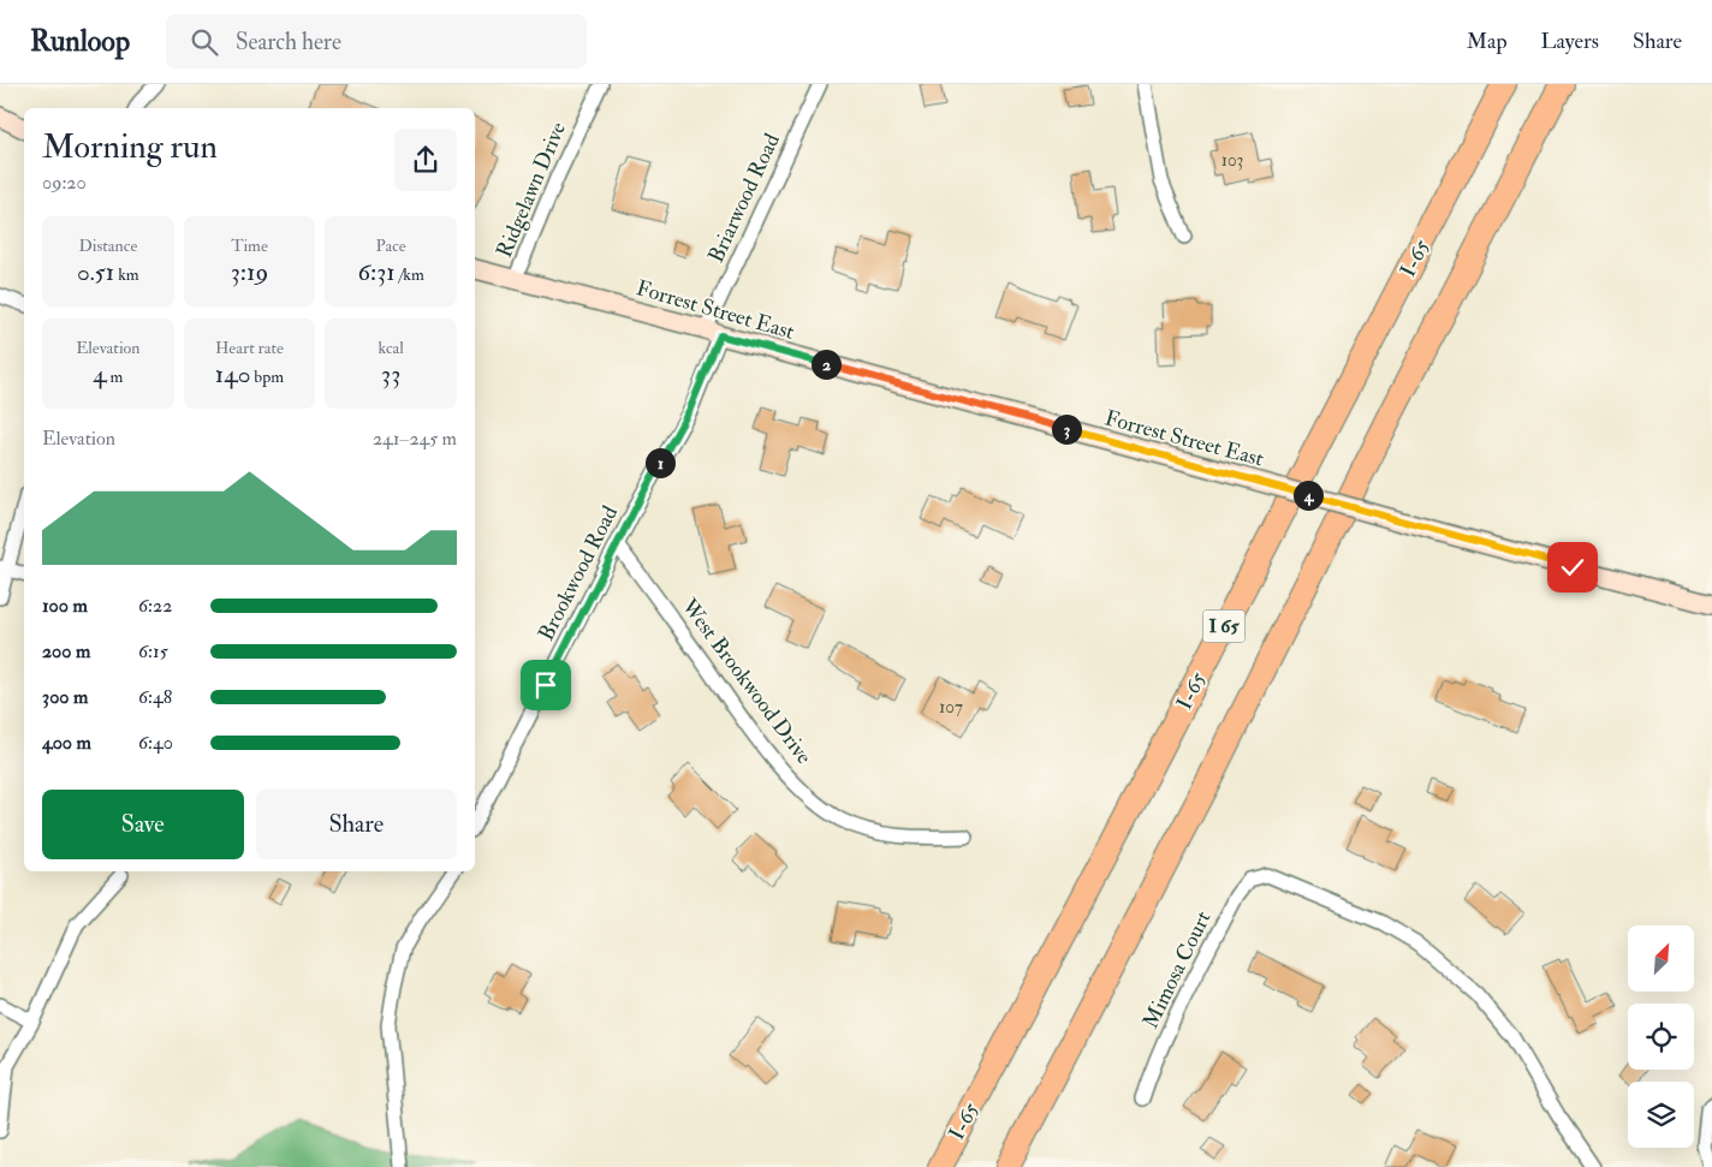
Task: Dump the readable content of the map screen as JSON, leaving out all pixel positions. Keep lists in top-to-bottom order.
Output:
{
  "streets": {
    "highway": ["I-65", "I 65"],
    "street": [
      "Ridgelawn Drive",
      "Briarwood Road",
      "Forrest Street East",
      "Brookwood Road",
      "West Brookwood Drive",
      "Mimosa Court"
    ]
  },
  "crossings": [
    ["Ridgelawn Drive", "Forrest Street East"],
    ["Briarwood Road", "Forrest Street East"],
    ["Briarwood Road", "Brookwood Road"],
    ["Forrest Street East", "Brookwood Road"],
    ["Brookwood Road", "West Brookwood Drive"]
  ],
  "house_numbers": ["103", "107"],
  "north": "top right",
  "page": {
    "header": "Runloop",
    "search": "Search here",
    "nav": ["Map", "Layers", "Share"],
    "heading": ["Morning run", "09:20"],
    "stats": [
      ["Distance", "0.51 km"],
      ["Time", "3:19"],
      ["Pace", "6:31 /km"],
      ["Elevation", "4 m"],
      ["Heart rate", "140 bpm"],
      ["kcal", "33"]
    ],
    "pins": [
      "2",
      "3",
      "1",
      "4"
    ],
    "chart": ["Elevation", "241–245 m"],
    "list": [
      {
        "name": "100 m",
        "note": "6:22"
      },
      {
        "name": "200 m",
        "note": "6:15"
      },
      {
        "name": "300 m",
        "note": "6:48"
      },
      {
        "name": "400 m",
        "note": "6:40"
      }
    ],
    "buttons": ["Save", "Share"]
  }
}
